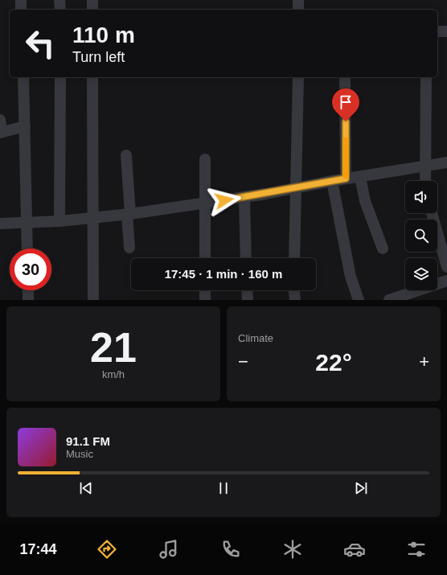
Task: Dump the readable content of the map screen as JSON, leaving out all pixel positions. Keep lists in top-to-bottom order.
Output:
{
  "page": {
    "turn": ["110 m", "Turn left"],
    "limit": "30",
    "trip": "17:45 · 1 min · 160 m",
    "tile": [
      ["21", "km/h"],
      "Climate"
    ],
    "heat": ["−", "22°", "+"],
    "song": ["91.1 FM", "Music"],
    "tabs": "17:44"
  }
}
